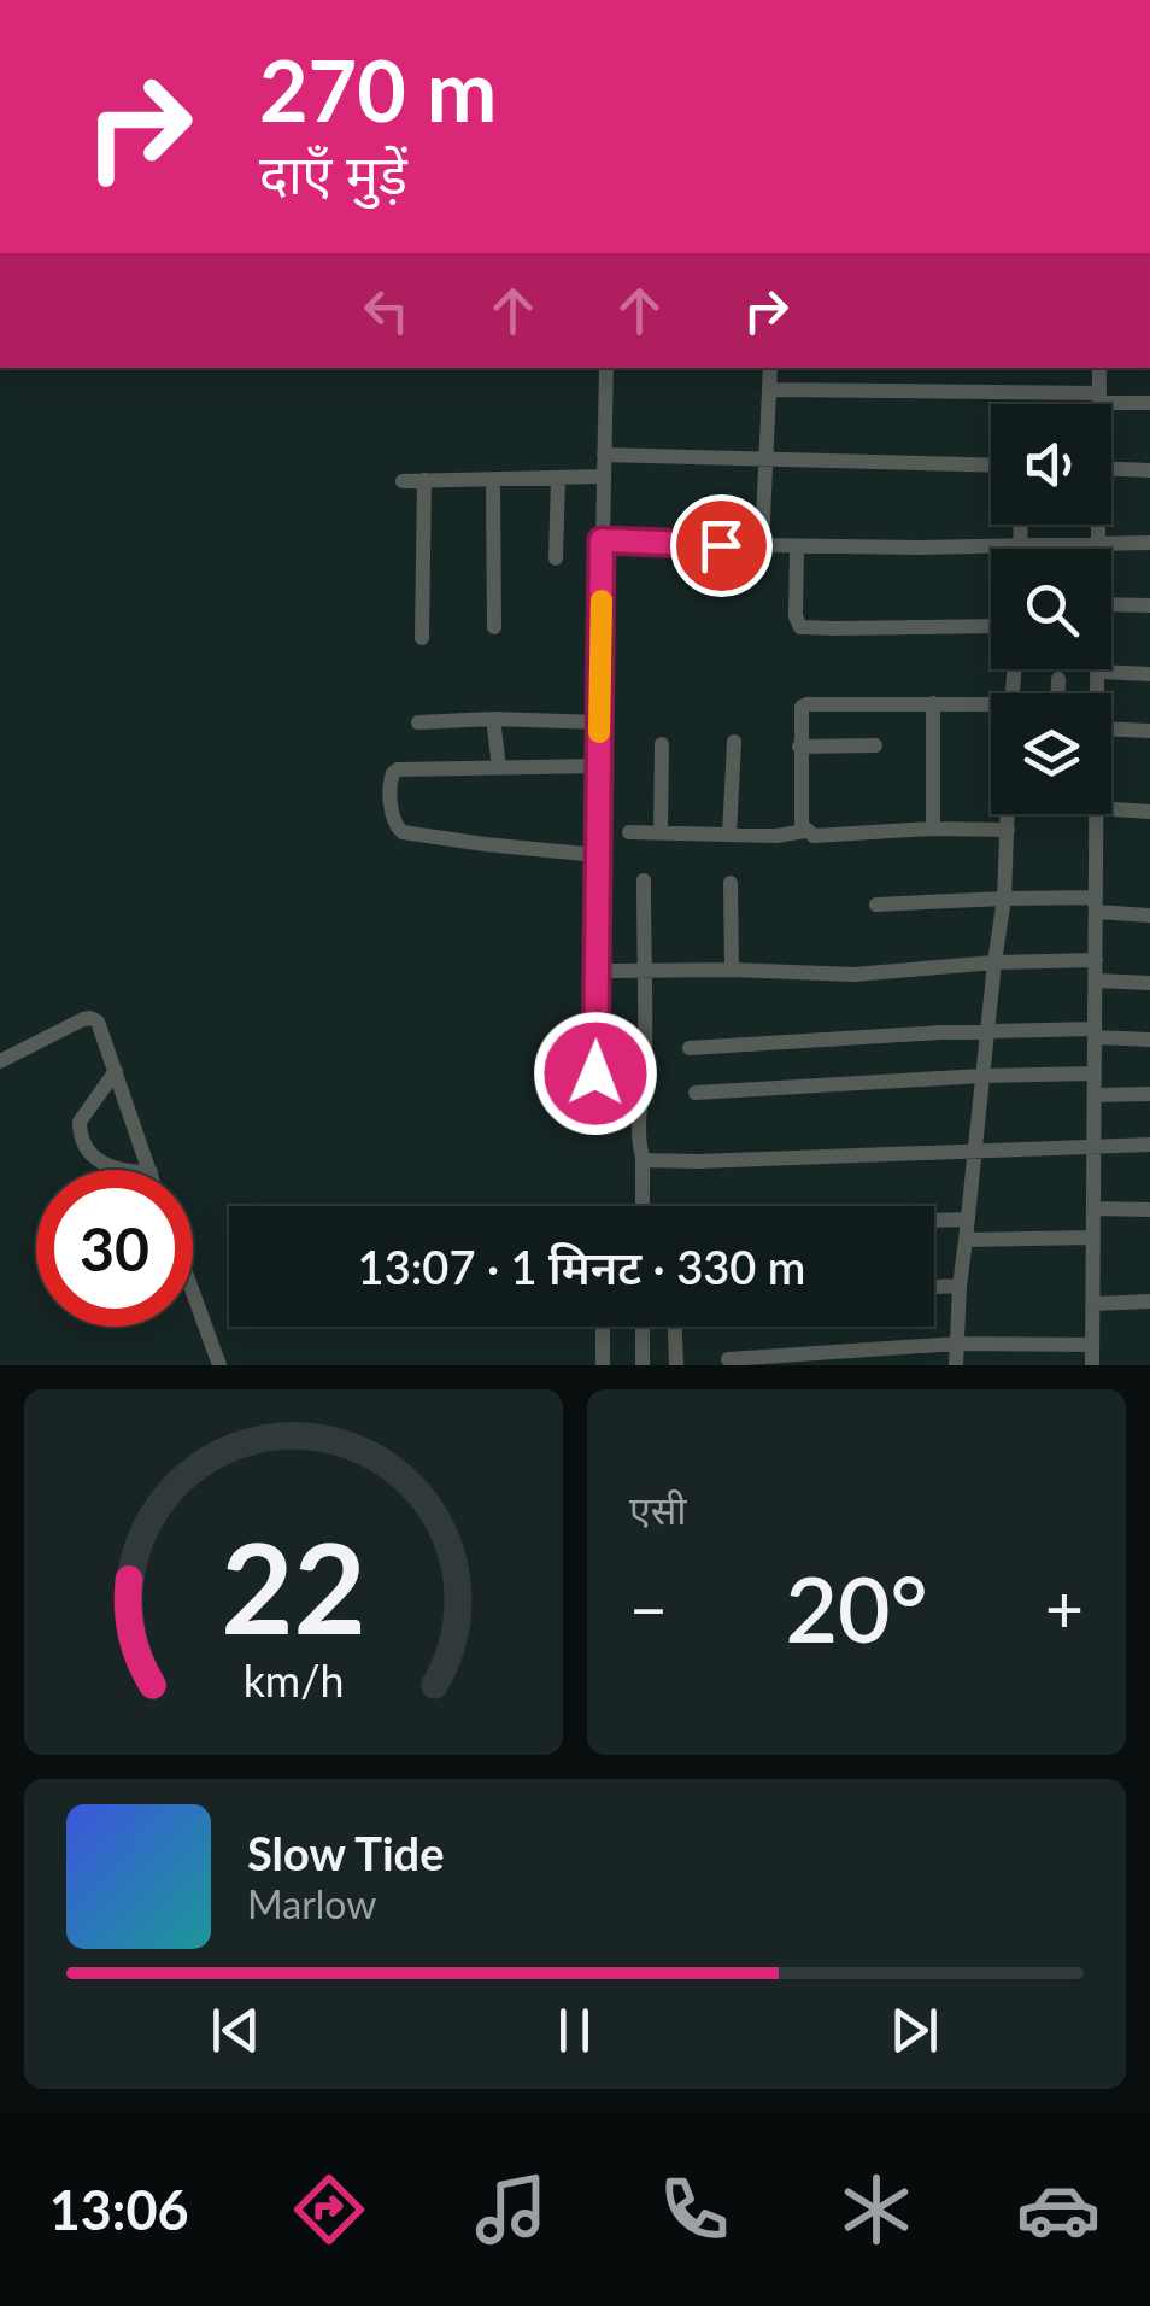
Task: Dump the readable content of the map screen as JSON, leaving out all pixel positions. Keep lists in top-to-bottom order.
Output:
{
  "page": {
    "turn": ["270 m", "दाएँ मुड़ें"],
    "limit": "30",
    "trip": "13:07 · 1 मिनट · 330 m",
    "tile": "एसी",
    "heat": ["−", "20°", "+"],
    "song": ["Slow Tide", "Marlow"],
    "tabs": "13:06",
    "gauge": ["22", "km/h"]
  }
}
